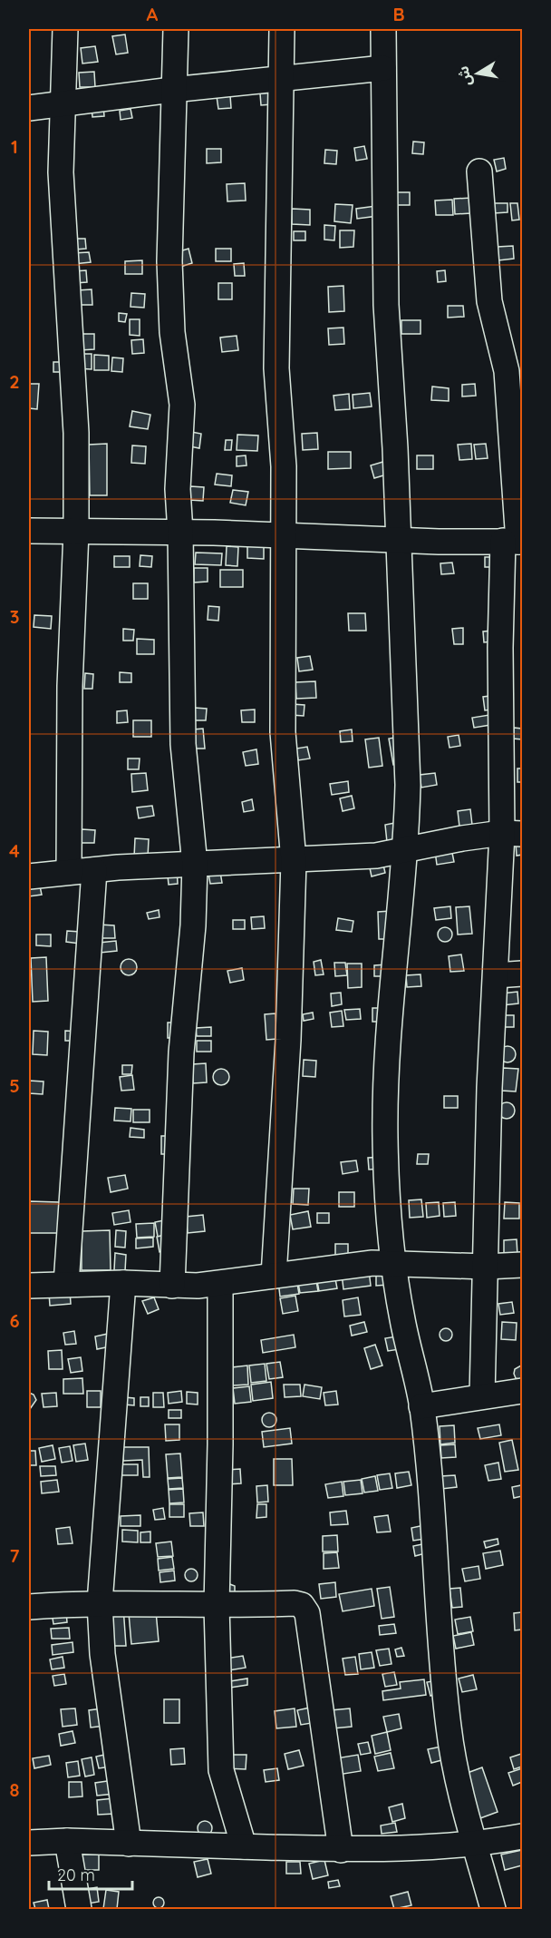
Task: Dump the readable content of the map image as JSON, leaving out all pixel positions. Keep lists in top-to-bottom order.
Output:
{
  "scale_bar": "20 m",
  "north": "left",
  "grid": {
    "columns": ["A", "B"],
    "rows": [
      "1",
      "2",
      "3",
      "4",
      "5",
      "6",
      "7",
      "8"
    ]
  }
}
